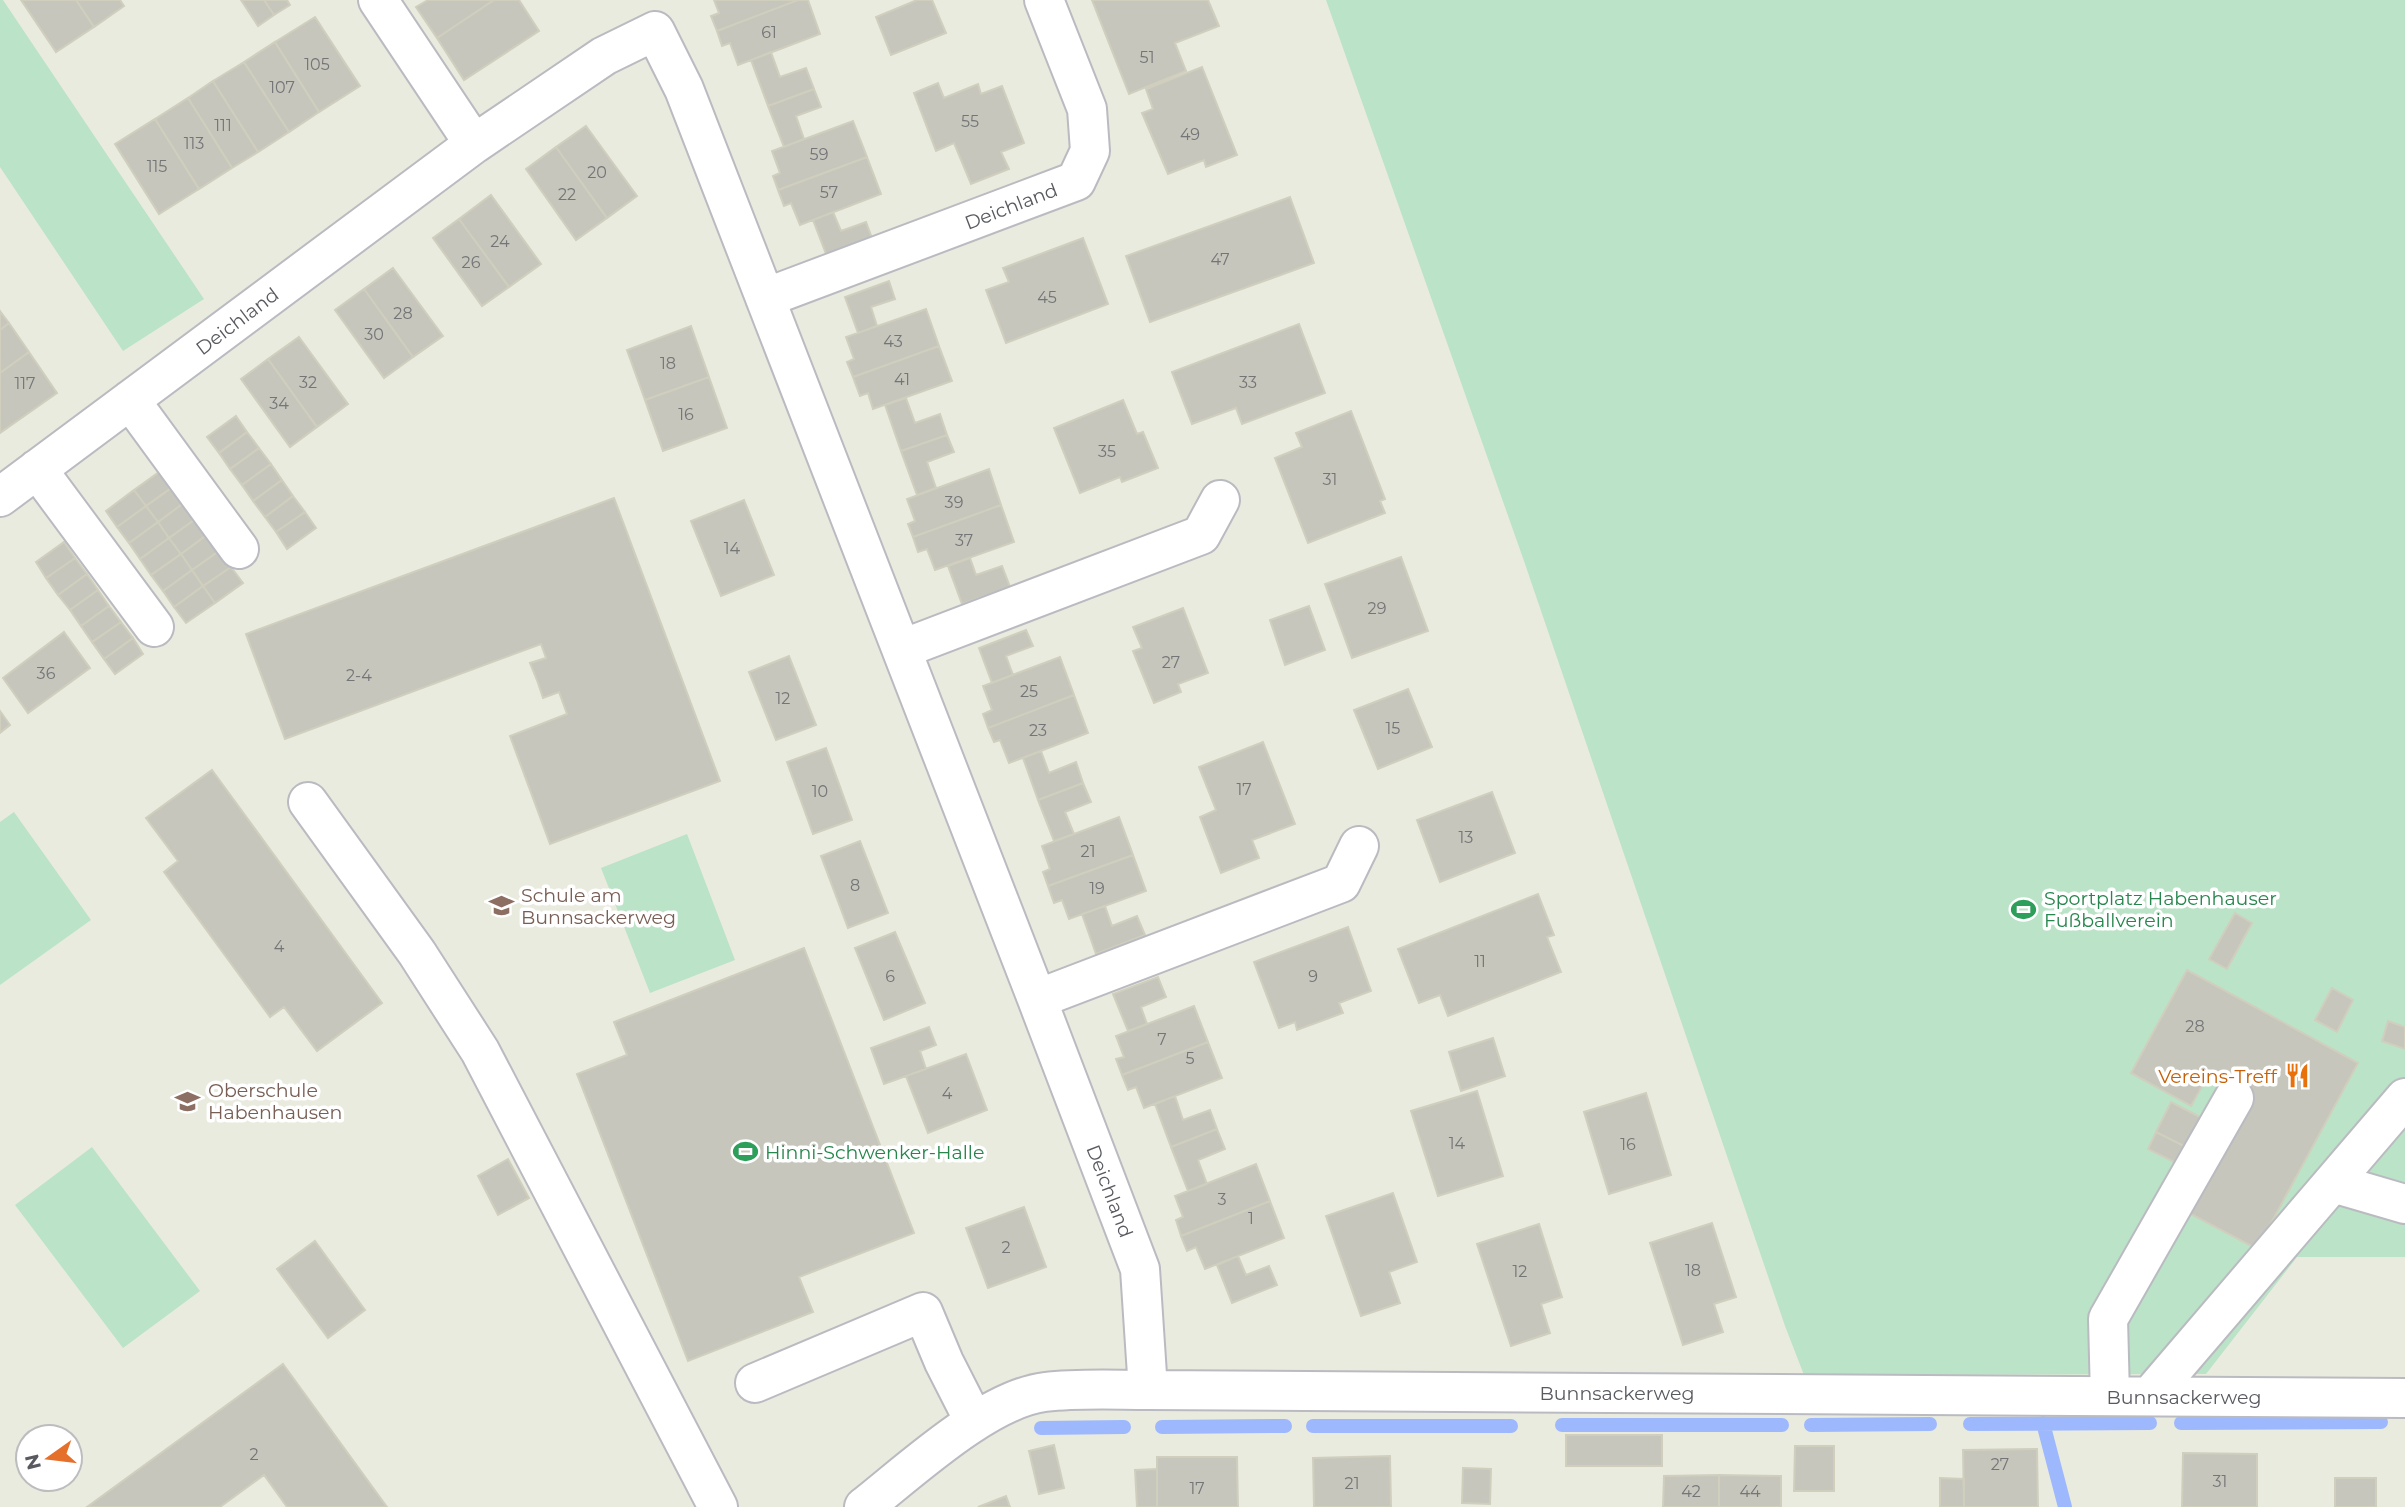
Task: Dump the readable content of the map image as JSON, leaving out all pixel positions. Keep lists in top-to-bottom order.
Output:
{
  "streets": {
    "street": ["Deichland", "Bunnsackerweg"]
  },
  "crossings": [
    ["Deichland", "Bunnsackerweg"]
  ],
  "places": {
    "school or university": ["Schule am Bunnsackerweg", "Oberschule Habenhausen"],
    "sports": ["Sportplatz Habenhauser Fußballverein", "Hinni-Schwenker-Halle"],
    "restaurant": ["Vereins-Treff"]
  },
  "house_numbers": [
    "61",
    "51",
    "105",
    "107",
    "55",
    "111",
    "49",
    "113",
    "59",
    "115",
    "20",
    "57",
    "22",
    "24",
    "47",
    "26",
    "45",
    "28",
    "30",
    "43",
    "18",
    "41",
    "32",
    "33",
    "117",
    "34",
    "16",
    "35",
    "31",
    "39",
    "37",
    "14",
    "29",
    "27",
    "36",
    "2-4",
    "25",
    "12",
    "15",
    "23",
    "17",
    "10",
    "13",
    "21",
    "8",
    "19",
    "4",
    "11",
    "6",
    "9",
    "28",
    "7",
    "5",
    "4",
    "14",
    "16",
    "3",
    "1",
    "2",
    "18",
    "12",
    "2",
    "27",
    "31",
    "21",
    "17",
    "42",
    "44"
  ],
  "north": "left"
}
